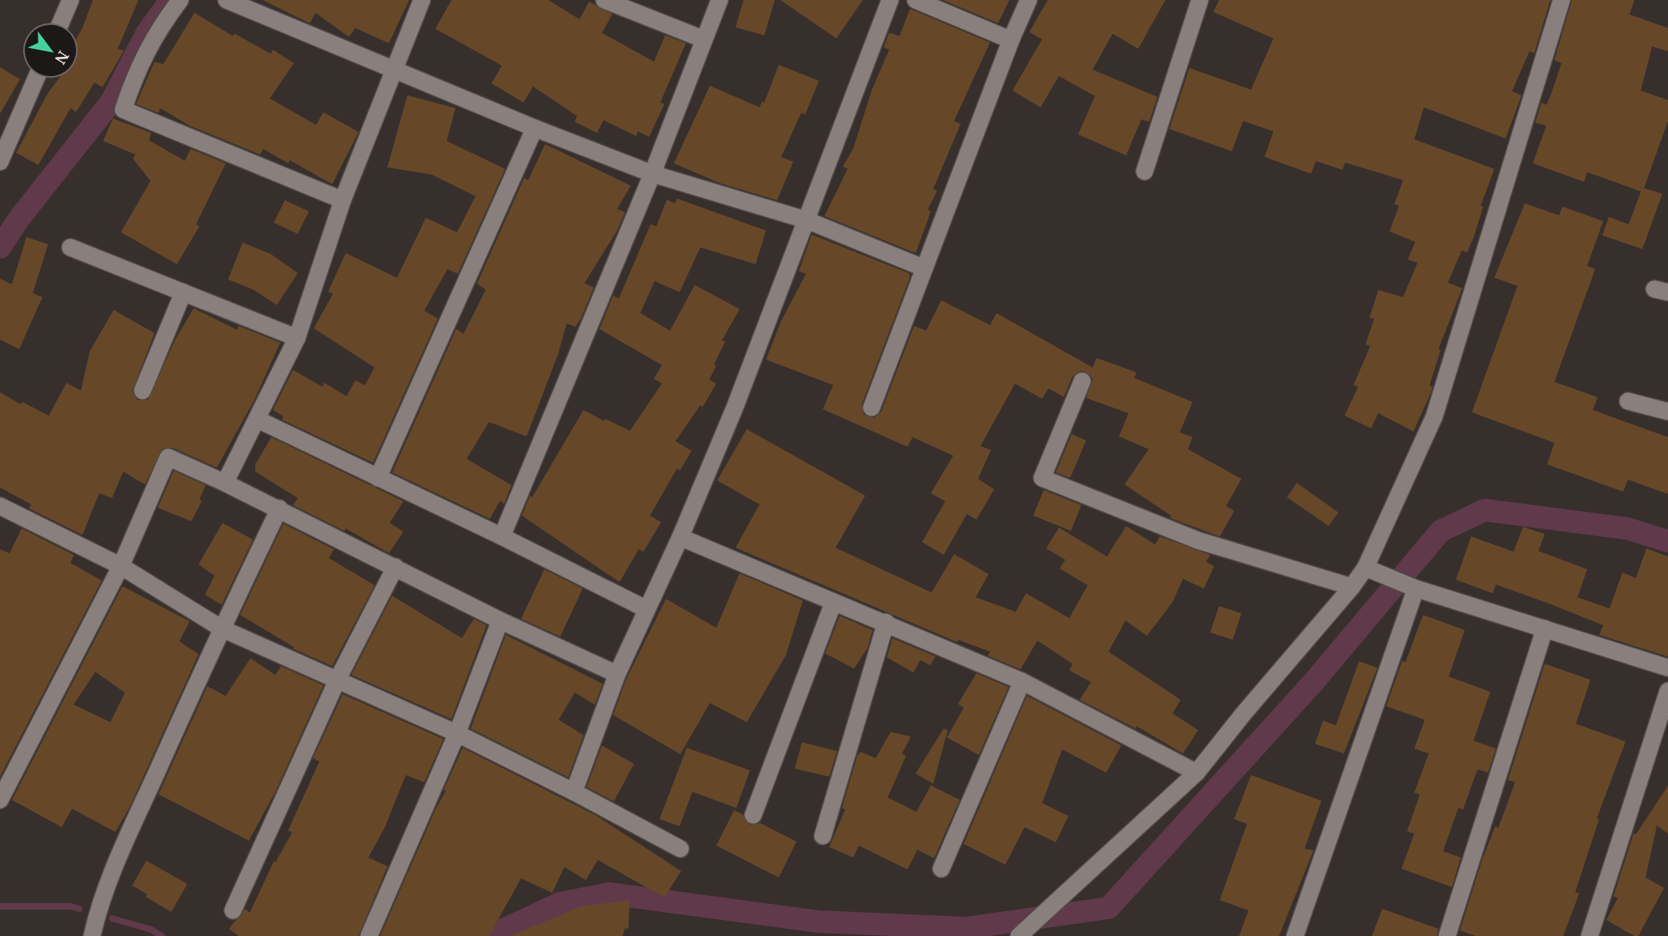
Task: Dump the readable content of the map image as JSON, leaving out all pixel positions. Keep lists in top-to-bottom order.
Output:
{
  "north": "bottom right"
}
